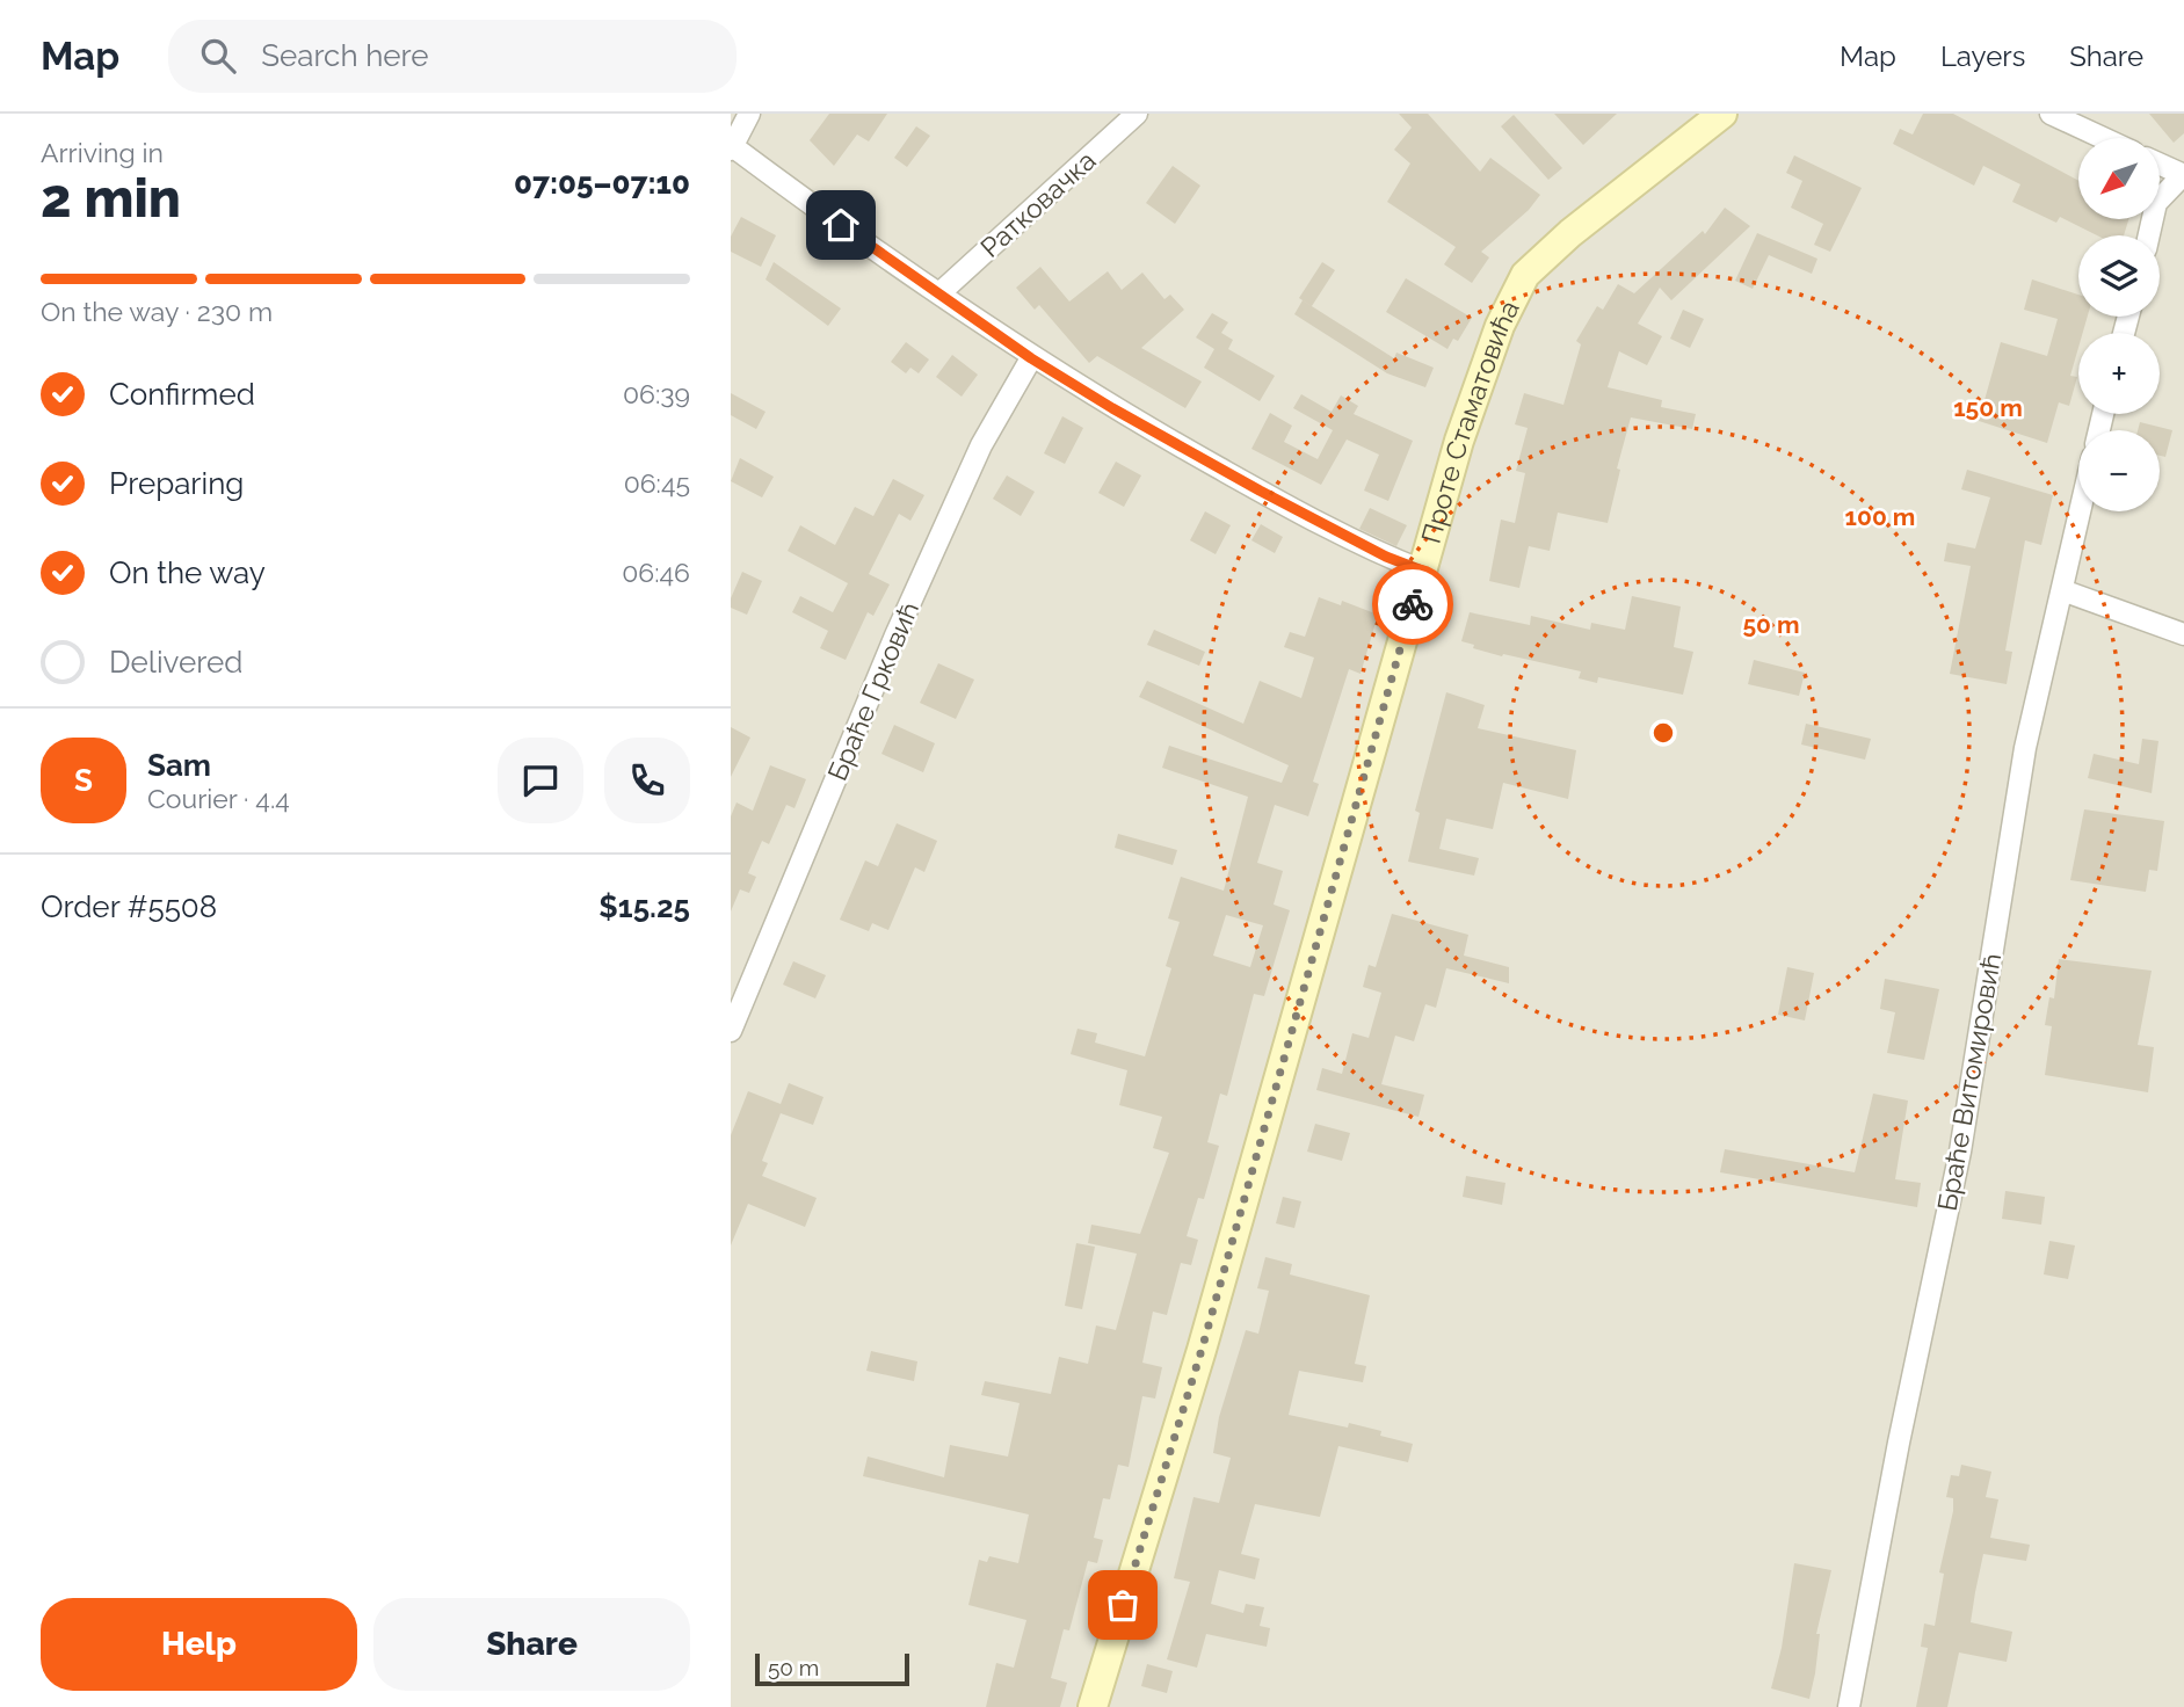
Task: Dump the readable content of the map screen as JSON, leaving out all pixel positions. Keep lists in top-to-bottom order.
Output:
{
  "streets": {
    "street": [
      "Ратковачка",
      "Проте Стаматовића",
      "Браће Грковић",
      "Браће Витомировић"
    ]
  },
  "scale_bar": "50 m",
  "north": "bottom left",
  "page": {
    "header": "Map",
    "search": "Search here",
    "nav": ["Map", "Layers", "Share"],
    "heading": ["2 min", "Arriving in", "07:05–07:10"],
    "panel": [
      "Sam",
      "Courier · 4.4",
      "Order #5508",
      "$15.25"
    ],
    "map_buttons": ["+", "−"],
    "bar": "On the way · 230 m",
    "list": [
      ["Confirmed", "06:39"],
      ["Preparing", "06:45"],
      ["On the way", "06:46"],
      "Delivered"
    ],
    "round": "S",
    "buttons": ["Help", "Share"],
    "scale": "50 m"
  },
  "rings": ["150 m", "100 m", "50 m"]
}
